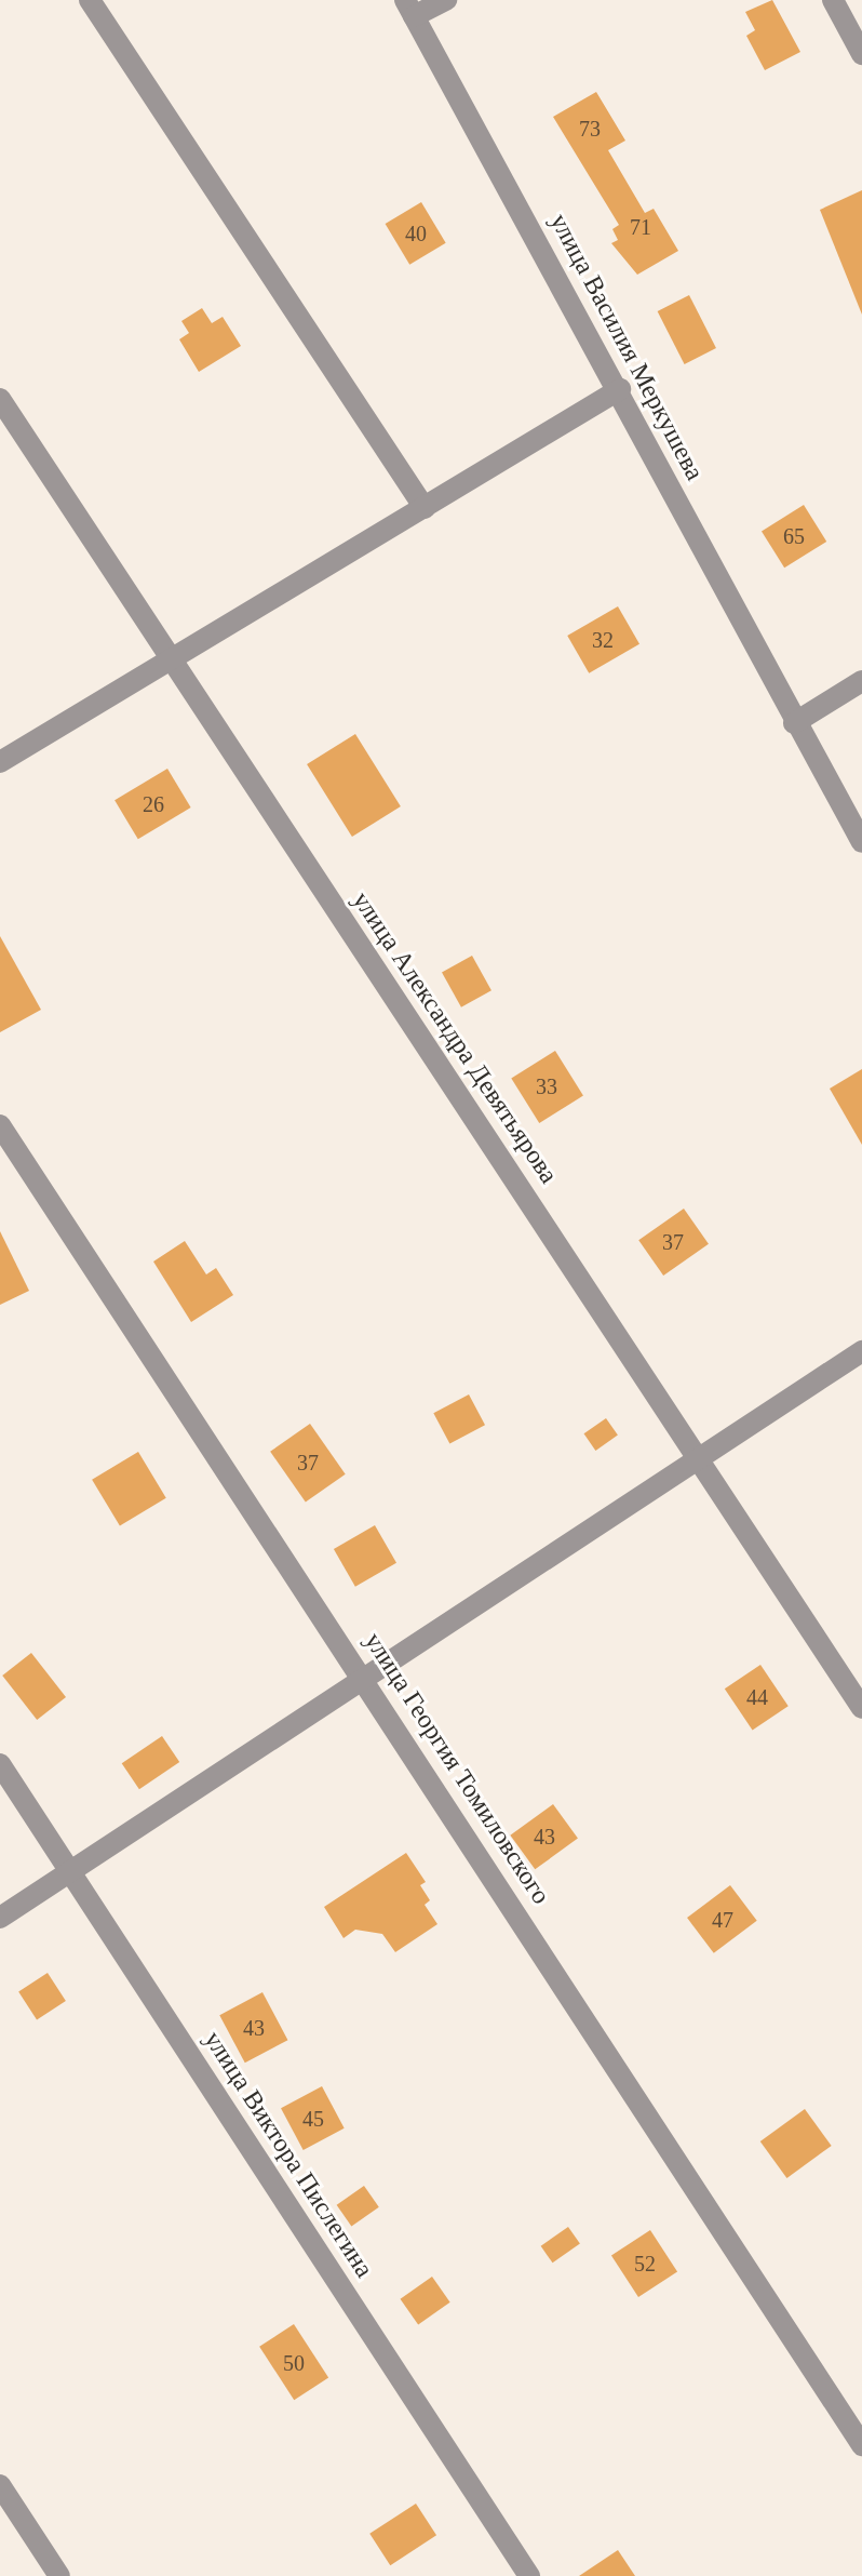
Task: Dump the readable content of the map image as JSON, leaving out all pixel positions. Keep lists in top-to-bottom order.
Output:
{
  "streets": {
    "street": [
      "улица Василия Меркушева",
      "улица Александра Девятьярова",
      "улица Георгия Томиловского",
      "улица Виктора Пислегина"
    ]
  },
  "house_numbers": [
    "73",
    "71",
    "40",
    "65",
    "32",
    "26",
    "33",
    "37",
    "37",
    "44",
    "43",
    "47",
    "43",
    "45",
    "52",
    "50"
  ]
}
